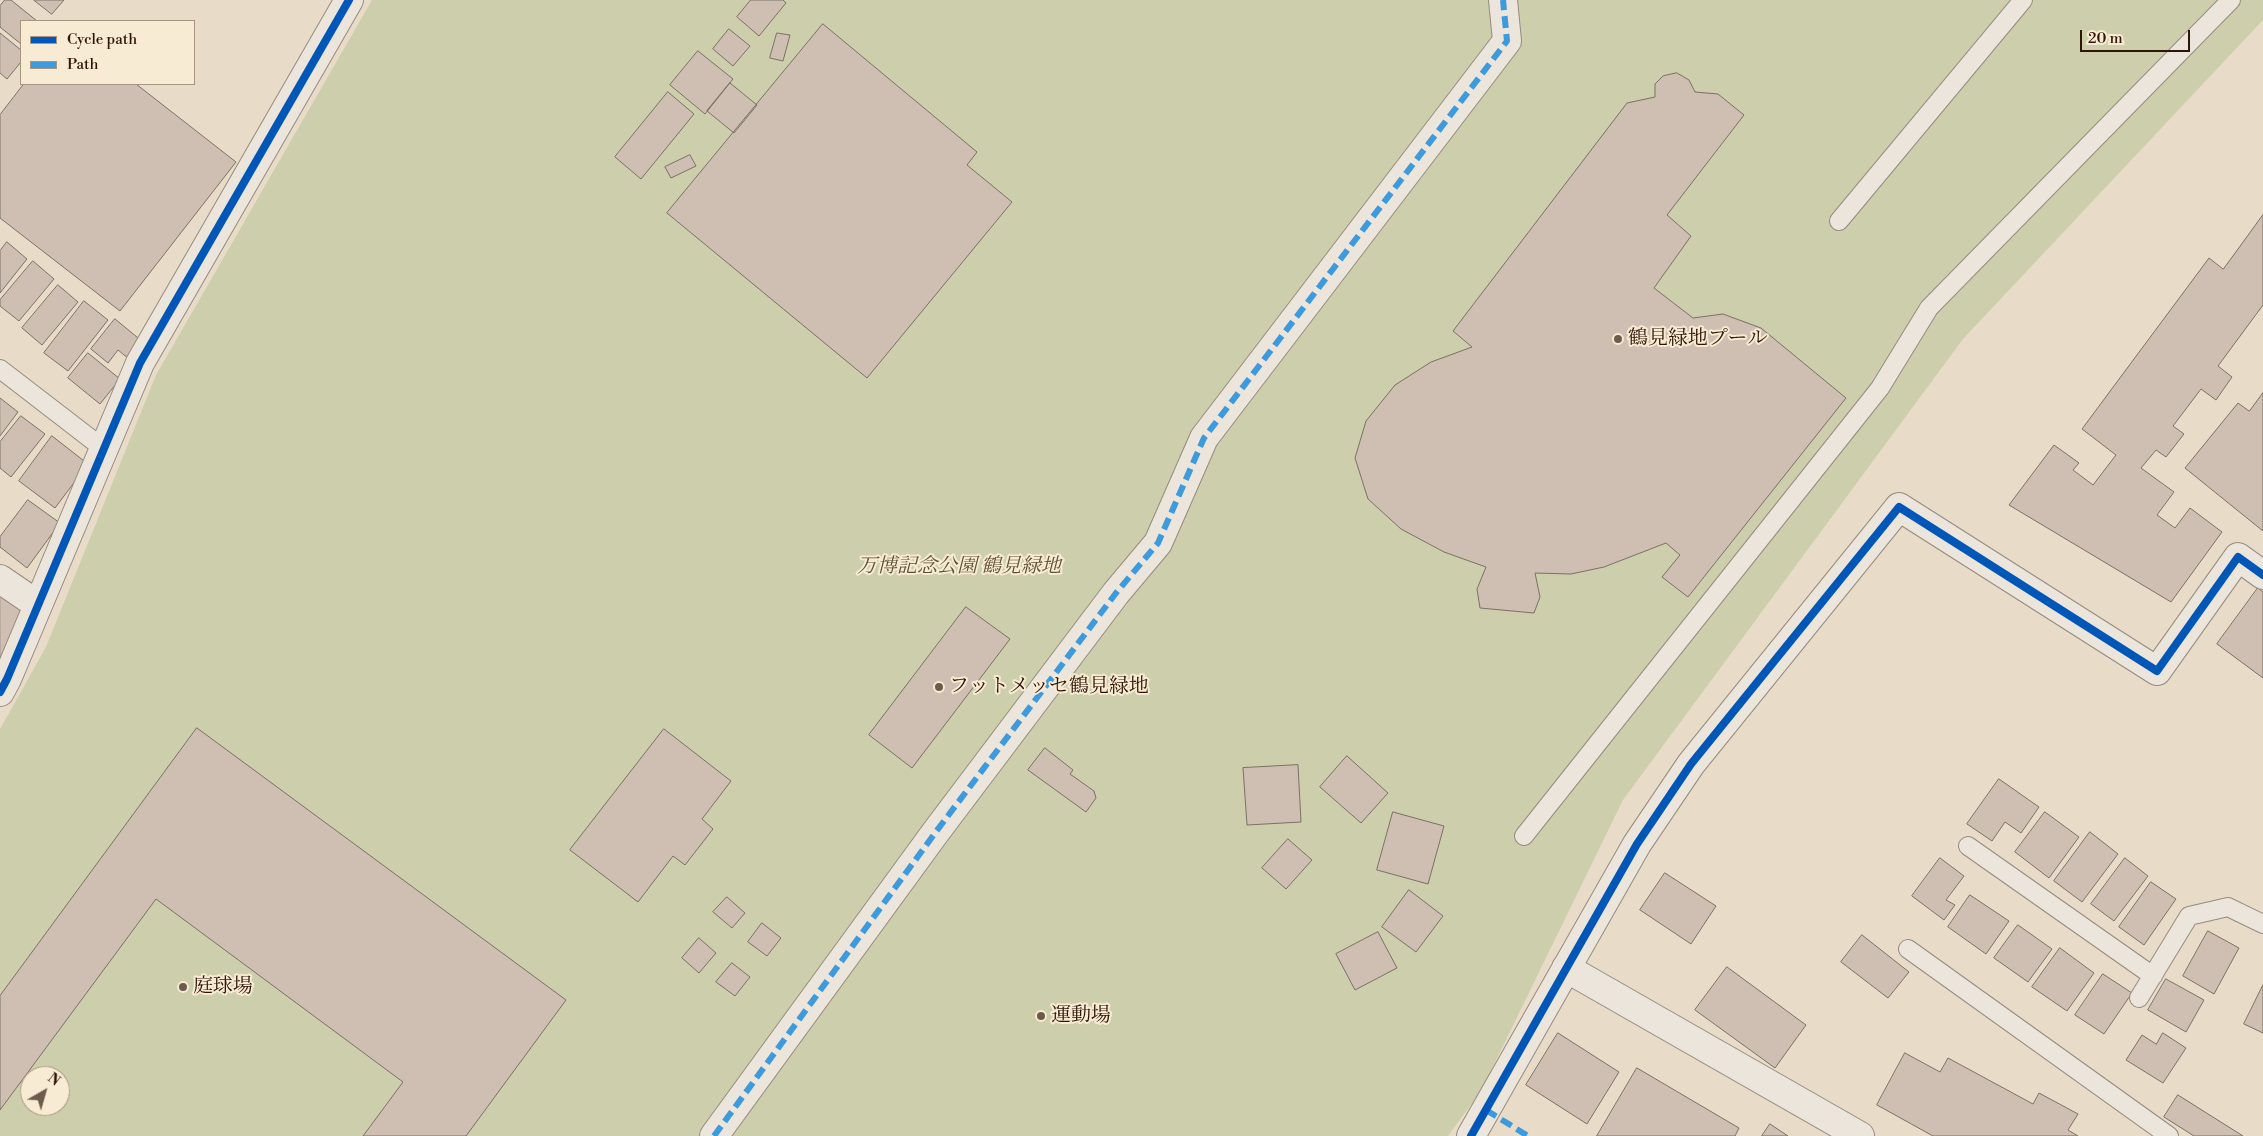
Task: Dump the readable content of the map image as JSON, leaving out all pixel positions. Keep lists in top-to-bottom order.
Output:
{
  "parks": ["万博記念公園 鶴見緑地"],
  "places": [
    "鶴見緑地プール",
    "フットメッセ鶴見緑地",
    "庭球場",
    "運動場"
  ],
  "legend": ["Cycle path", "Path"],
  "scale_bar": "20 m",
  "north": "top right"
}
